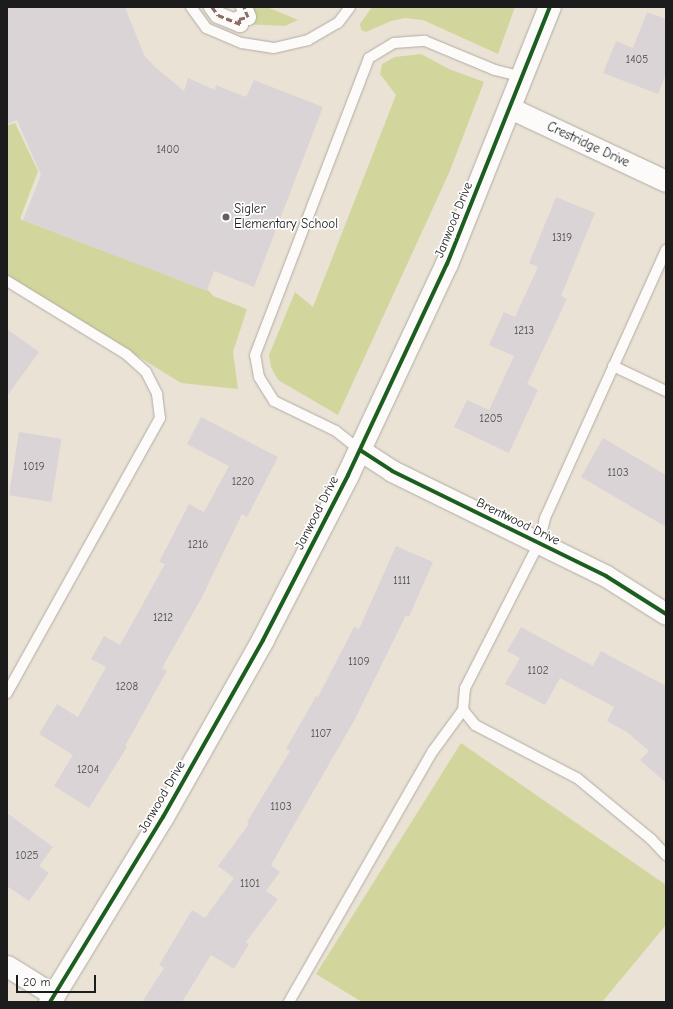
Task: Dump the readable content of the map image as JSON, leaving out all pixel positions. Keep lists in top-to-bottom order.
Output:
{
  "streets": {
    "street": ["Crestridge Drive", "Janwood Drive", "Brentwood Drive"]
  },
  "crossings": [
    ["Crestridge Drive", "Janwood Drive"],
    ["Janwood Drive", "Brentwood Drive"]
  ],
  "places": ["Sigler Elementary School"],
  "house_numbers": [
    "1405",
    "1400",
    "1319",
    "1213",
    "1205",
    "1019",
    "1103",
    "1220",
    "1216",
    "1111",
    "1212",
    "1109",
    "1102",
    "1208",
    "1107",
    "1204",
    "1103",
    "1025",
    "1101"
  ],
  "scale_bar": "20 m"
}
